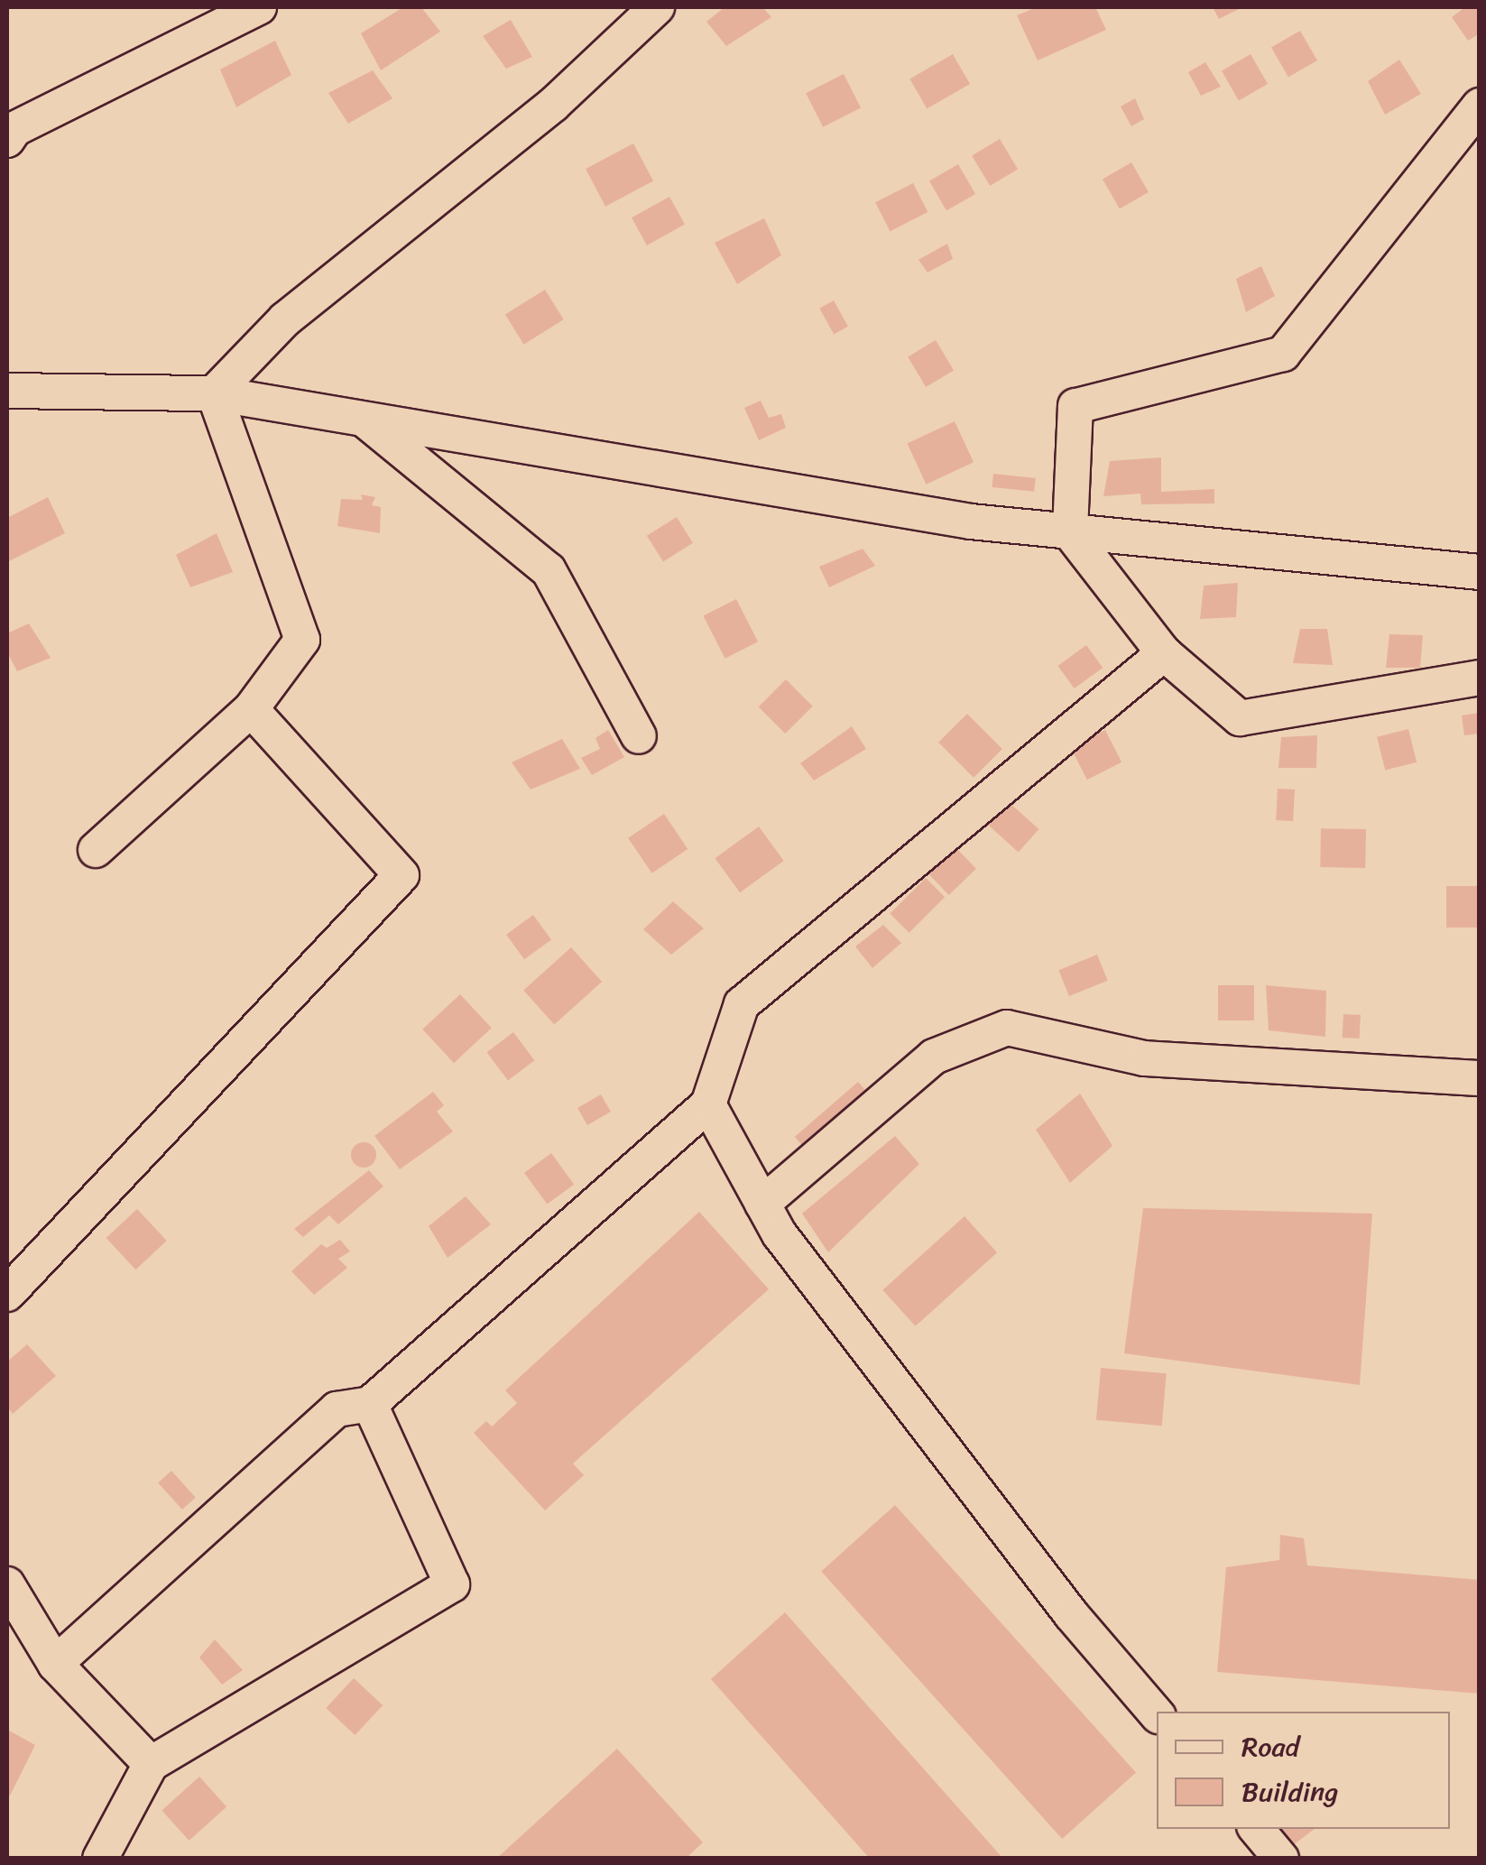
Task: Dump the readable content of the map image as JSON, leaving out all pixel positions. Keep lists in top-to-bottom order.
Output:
{
  "legend": ["Road", "Building"]
}
